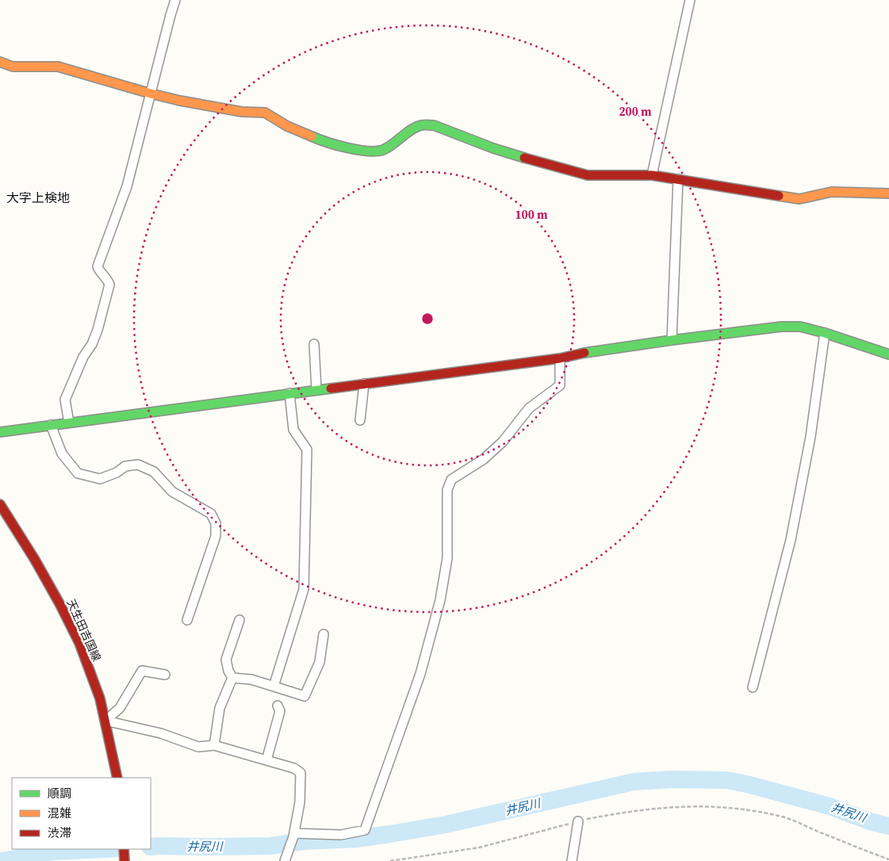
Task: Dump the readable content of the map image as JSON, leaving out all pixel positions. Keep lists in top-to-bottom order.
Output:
{
  "streets": {
    "street": ["天生田吉国線"]
  },
  "districts": ["大字上検地"],
  "water": ["井尻川"],
  "legend": ["順調", "混雑", "渋滞"],
  "rings": ["200 m", "100 m"]
}
